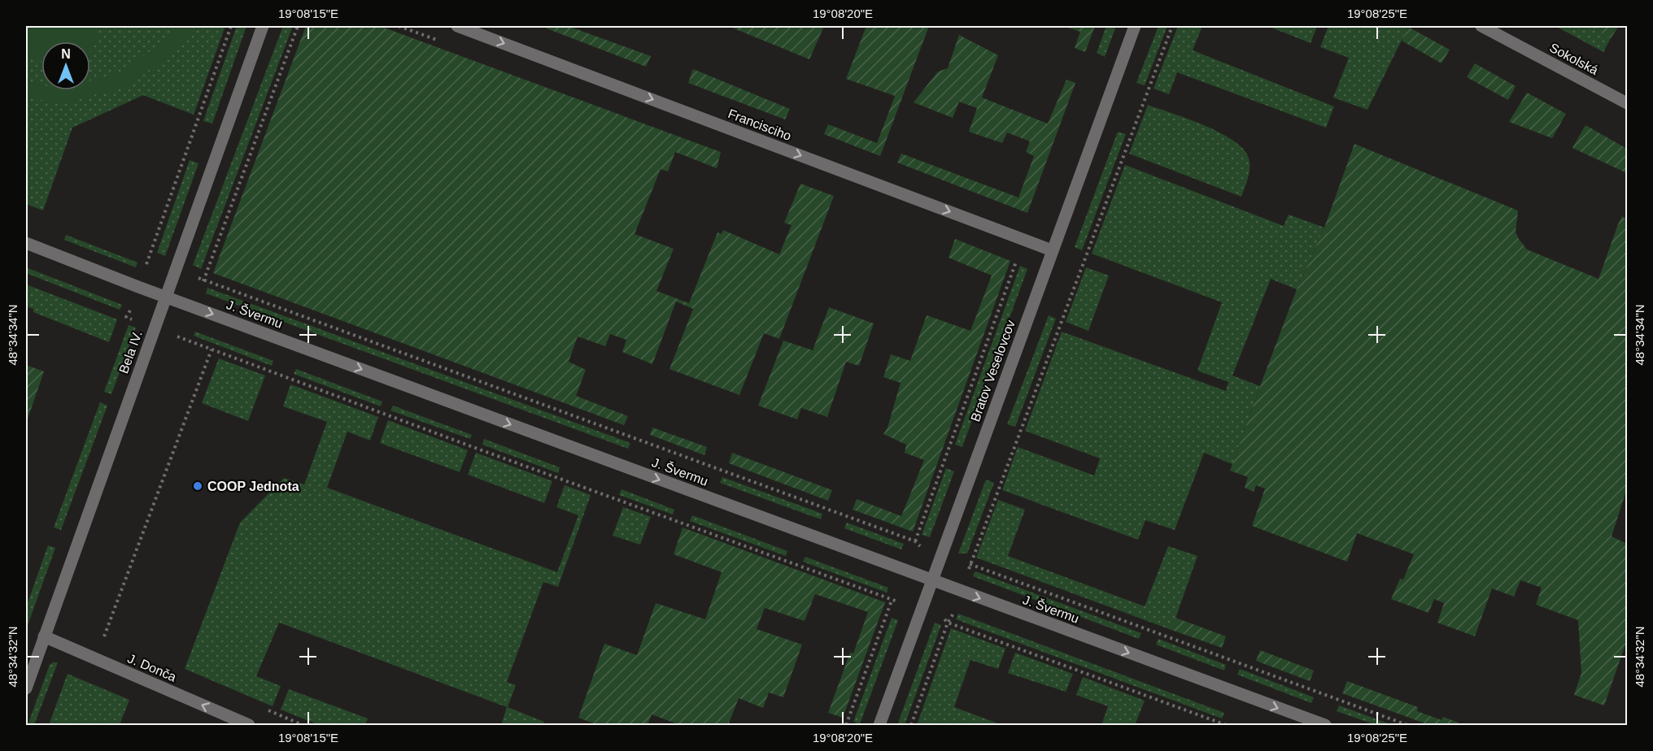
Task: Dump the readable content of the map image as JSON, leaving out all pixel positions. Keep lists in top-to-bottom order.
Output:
{
  "streets": {
    "street": [
      "Sokolská",
      "Francisciho",
      "J. Švermu",
      "Bela IV.",
      "Bratov Veselovcov",
      "J. Donča"
    ]
  },
  "crossings": [
    ["Francisciho", "Bratov Veselovcov"],
    ["J. Švermu", "Bela IV."],
    ["J. Švermu", "Bratov Veselovcov"],
    ["Bela IV.", "J. Donča"]
  ],
  "one_way": ["Francisciho", "J. Švermu", "J. Donča"],
  "places": ["COOP Jednota"],
  "north": "top",
  "coordinates": [
    "19°08'15\"E",
    "19°08'20\"E",
    "19°08'25\"E",
    "48°34'34\"N",
    "48°34'32\"N"
  ]
}
